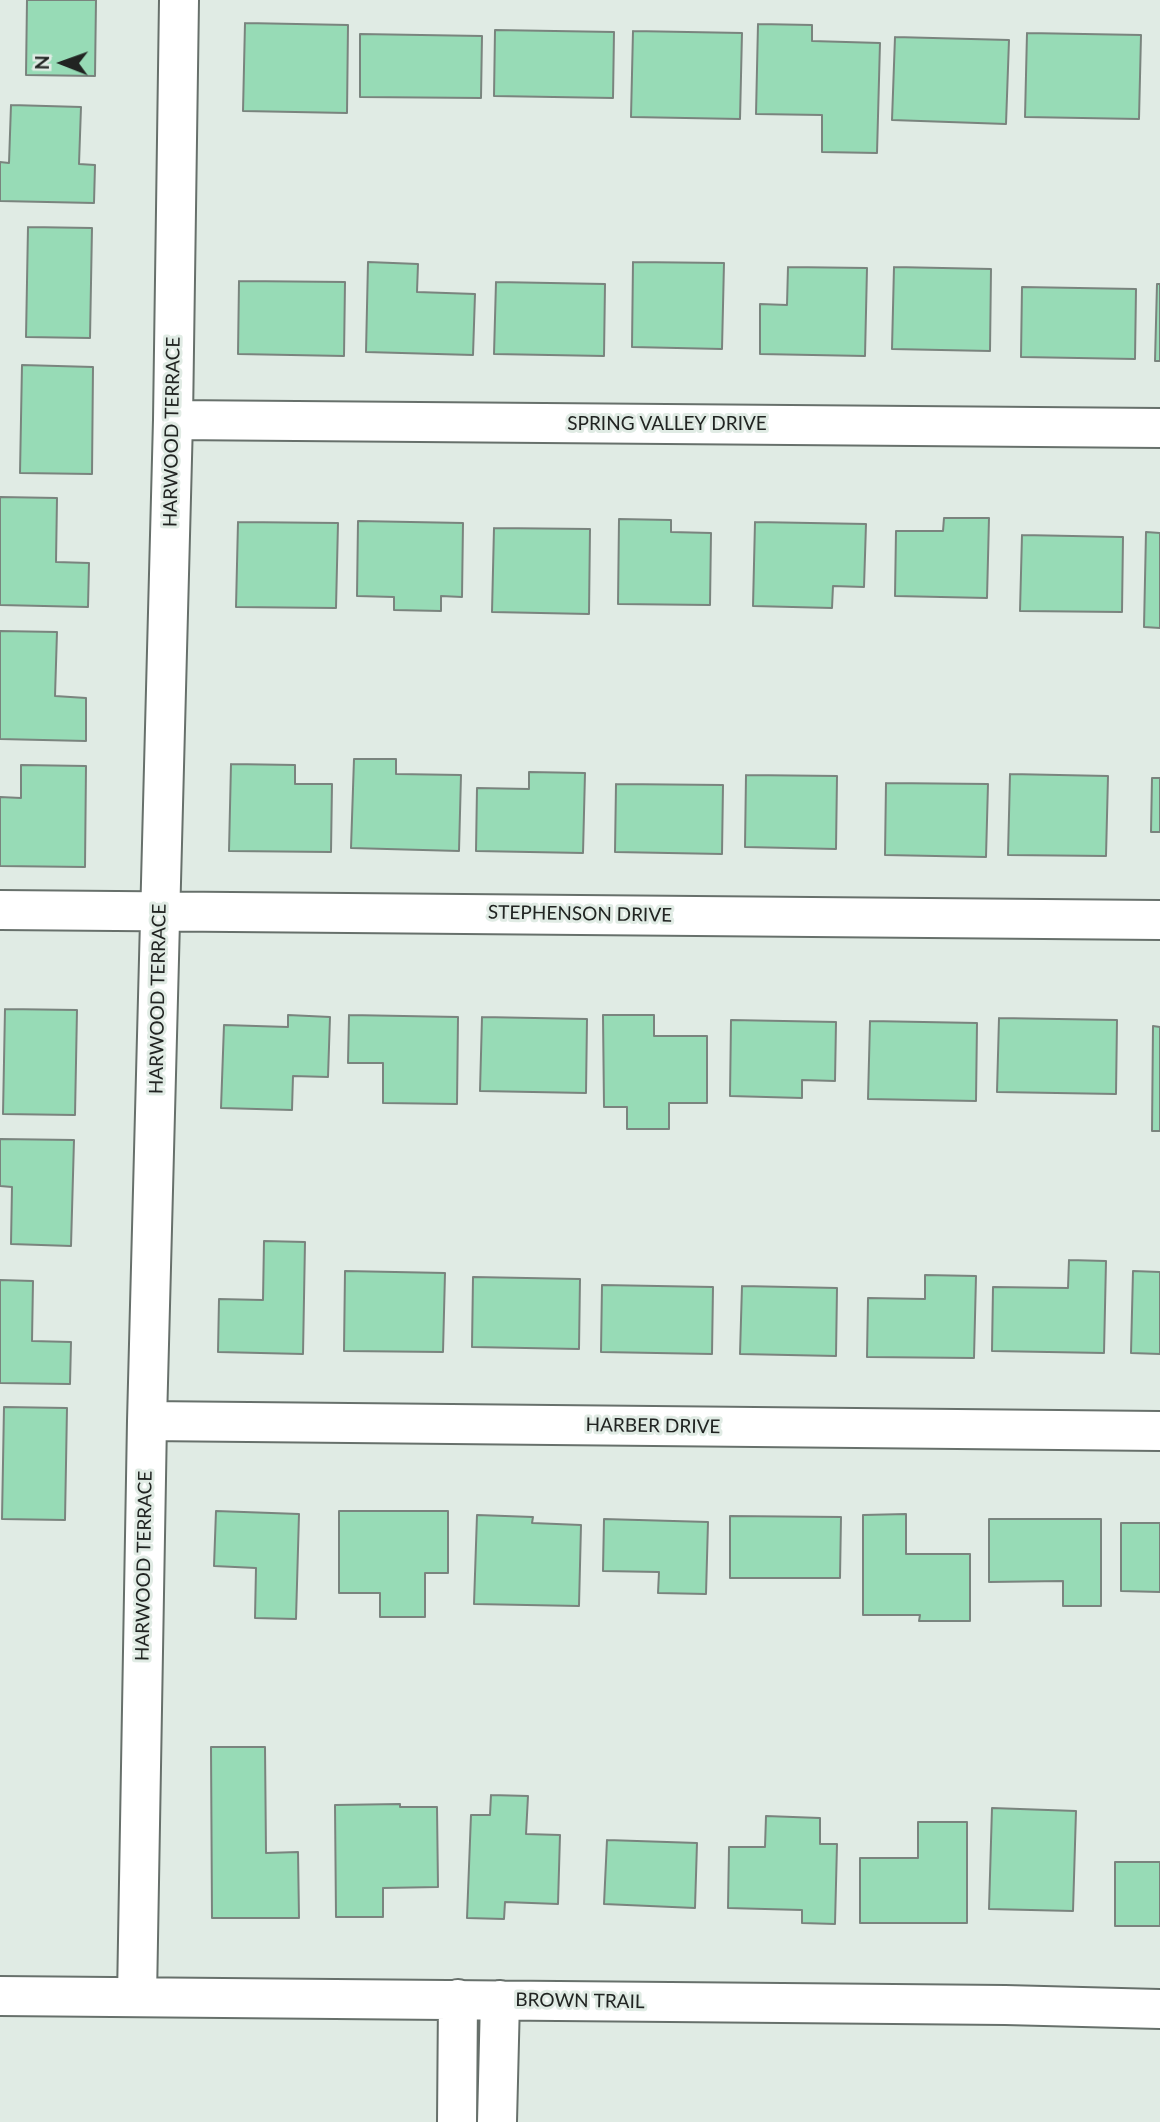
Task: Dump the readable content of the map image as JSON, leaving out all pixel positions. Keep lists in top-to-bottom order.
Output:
{
  "streets": {
    "street": [
      "SPRING VALLEY DRIVE",
      "HARWOOD TERRACE",
      "STEPHENSON DRIVE",
      "HARBER DRIVE",
      "BROWN TRAIL"
    ]
  },
  "crossings": [
    ["SPRING VALLEY DRIVE", "HARWOOD TERRACE"],
    ["HARWOOD TERRACE", "STEPHENSON DRIVE"],
    ["HARWOOD TERRACE", "HARBER DRIVE"],
    ["HARWOOD TERRACE", "BROWN TRAIL"]
  ],
  "north": "left"
}
